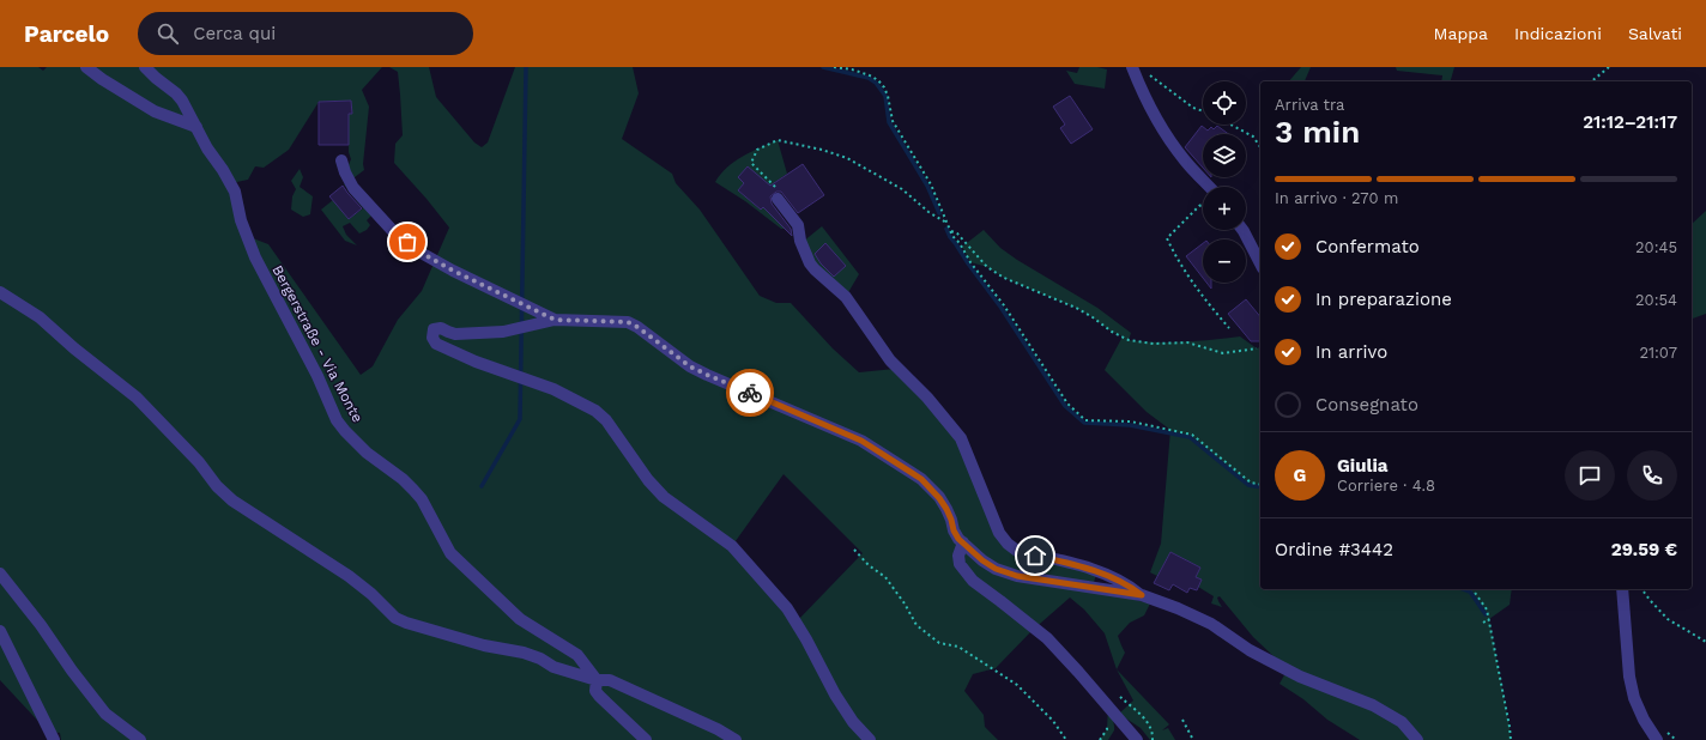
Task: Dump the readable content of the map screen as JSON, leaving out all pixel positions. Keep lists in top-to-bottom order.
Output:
{
  "streets": {
    "street": ["Bergerstraße - Via Monte"]
  },
  "page": {
    "header": "Parcelo",
    "search": "Cerca qui",
    "nav": ["Mappa", "Indicazioni", "Salvati"],
    "map_buttons": ["+", "−"],
    "heading": ["3 min", "Arriva tra", "21:12–21:17"],
    "panel": [
      "Giulia",
      "Corriere · 4.8",
      "Ordine #3442",
      "29.59 €"
    ],
    "bar": "In arrivo · 270 m",
    "list": [
      ["Confermato", "20:45"],
      ["In preparazione", "20:54"],
      ["In arrivo", "21:07"],
      "Consegnato"
    ],
    "round": "G"
  }
}
